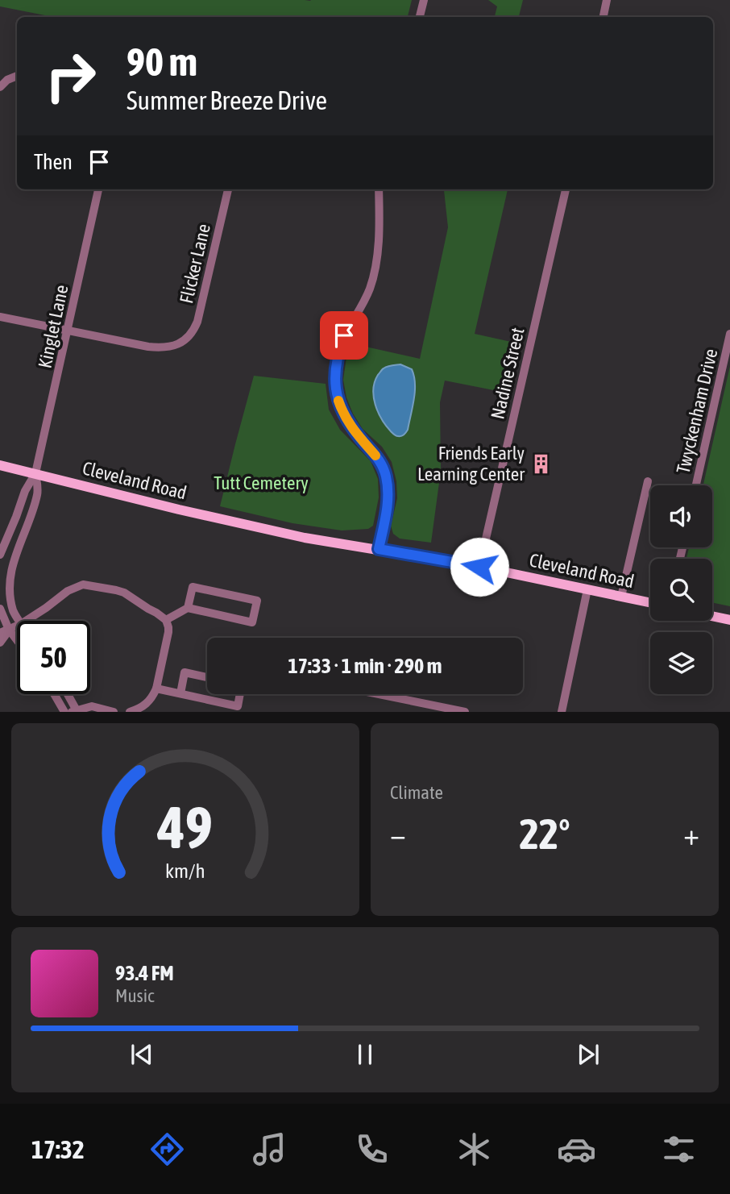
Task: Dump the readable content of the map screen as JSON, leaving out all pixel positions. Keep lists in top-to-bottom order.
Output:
{
  "streets": {
    "main road": ["Cleveland Road"],
    "street": [
      "Flicker Lane",
      "Kinglet Lane",
      "Nadine Street",
      "Twyckenham Drive"
    ]
  },
  "crossings": [
    ["Flicker Lane", "Kinglet Lane"],
    ["Kinglet Lane", "Cleveland Road"],
    ["Nadine Street", "Cleveland Road"]
  ],
  "parks": ["Tutt Cemetery"],
  "places": {
    "building": ["Friends Early Learning Center"]
  },
  "page": {
    "turn": ["90 m", "Summer Breeze Drive"],
    "then": "Then",
    "limit": "50",
    "trip": "17:33 · 1 min · 290 m",
    "tile": "Climate",
    "heat": ["−", "22°", "+"],
    "song": ["93.4 FM", "Music"],
    "tabs": "17:32",
    "gauge": ["49", "km/h"]
  }
}
